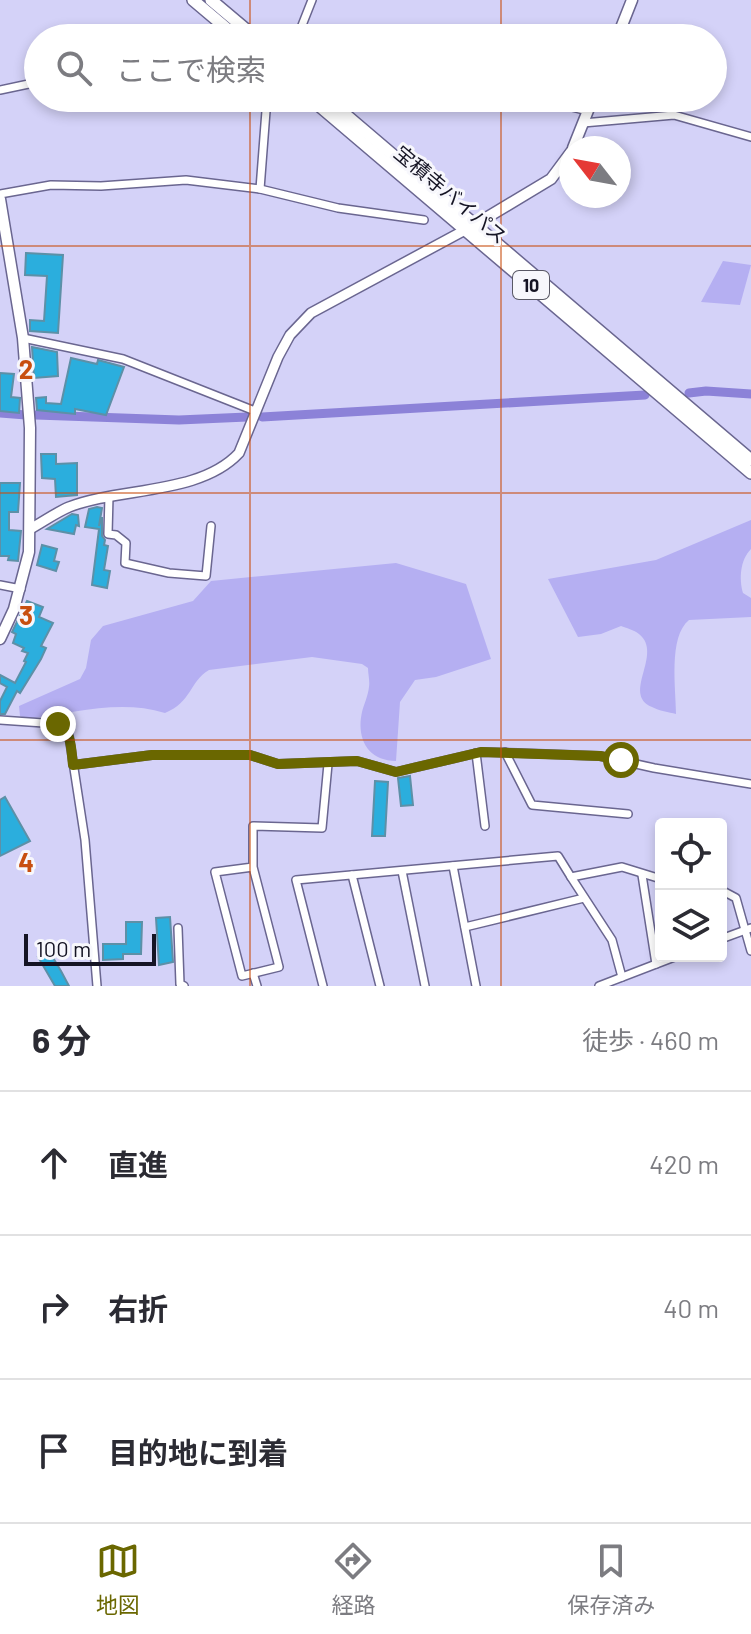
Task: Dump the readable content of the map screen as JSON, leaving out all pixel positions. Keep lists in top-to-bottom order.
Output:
{
  "streets": {
    "main road": ["宝積寺バイパス", "10"]
  },
  "scale_bar": "100 m",
  "north": "top left",
  "page": {
    "search": "ここで検索",
    "scale": "100 m",
    "heading": ["6 分", "徒歩 · 460 m"],
    "list": [
      ["直進", "420 m"],
      ["右折", "40 m"],
      "目的地に到着"
    ],
    "nav": ["地図", "経路", "保存済み"]
  },
  "grid": {
    "rows": ["2", "3", "4"]
  }
}
